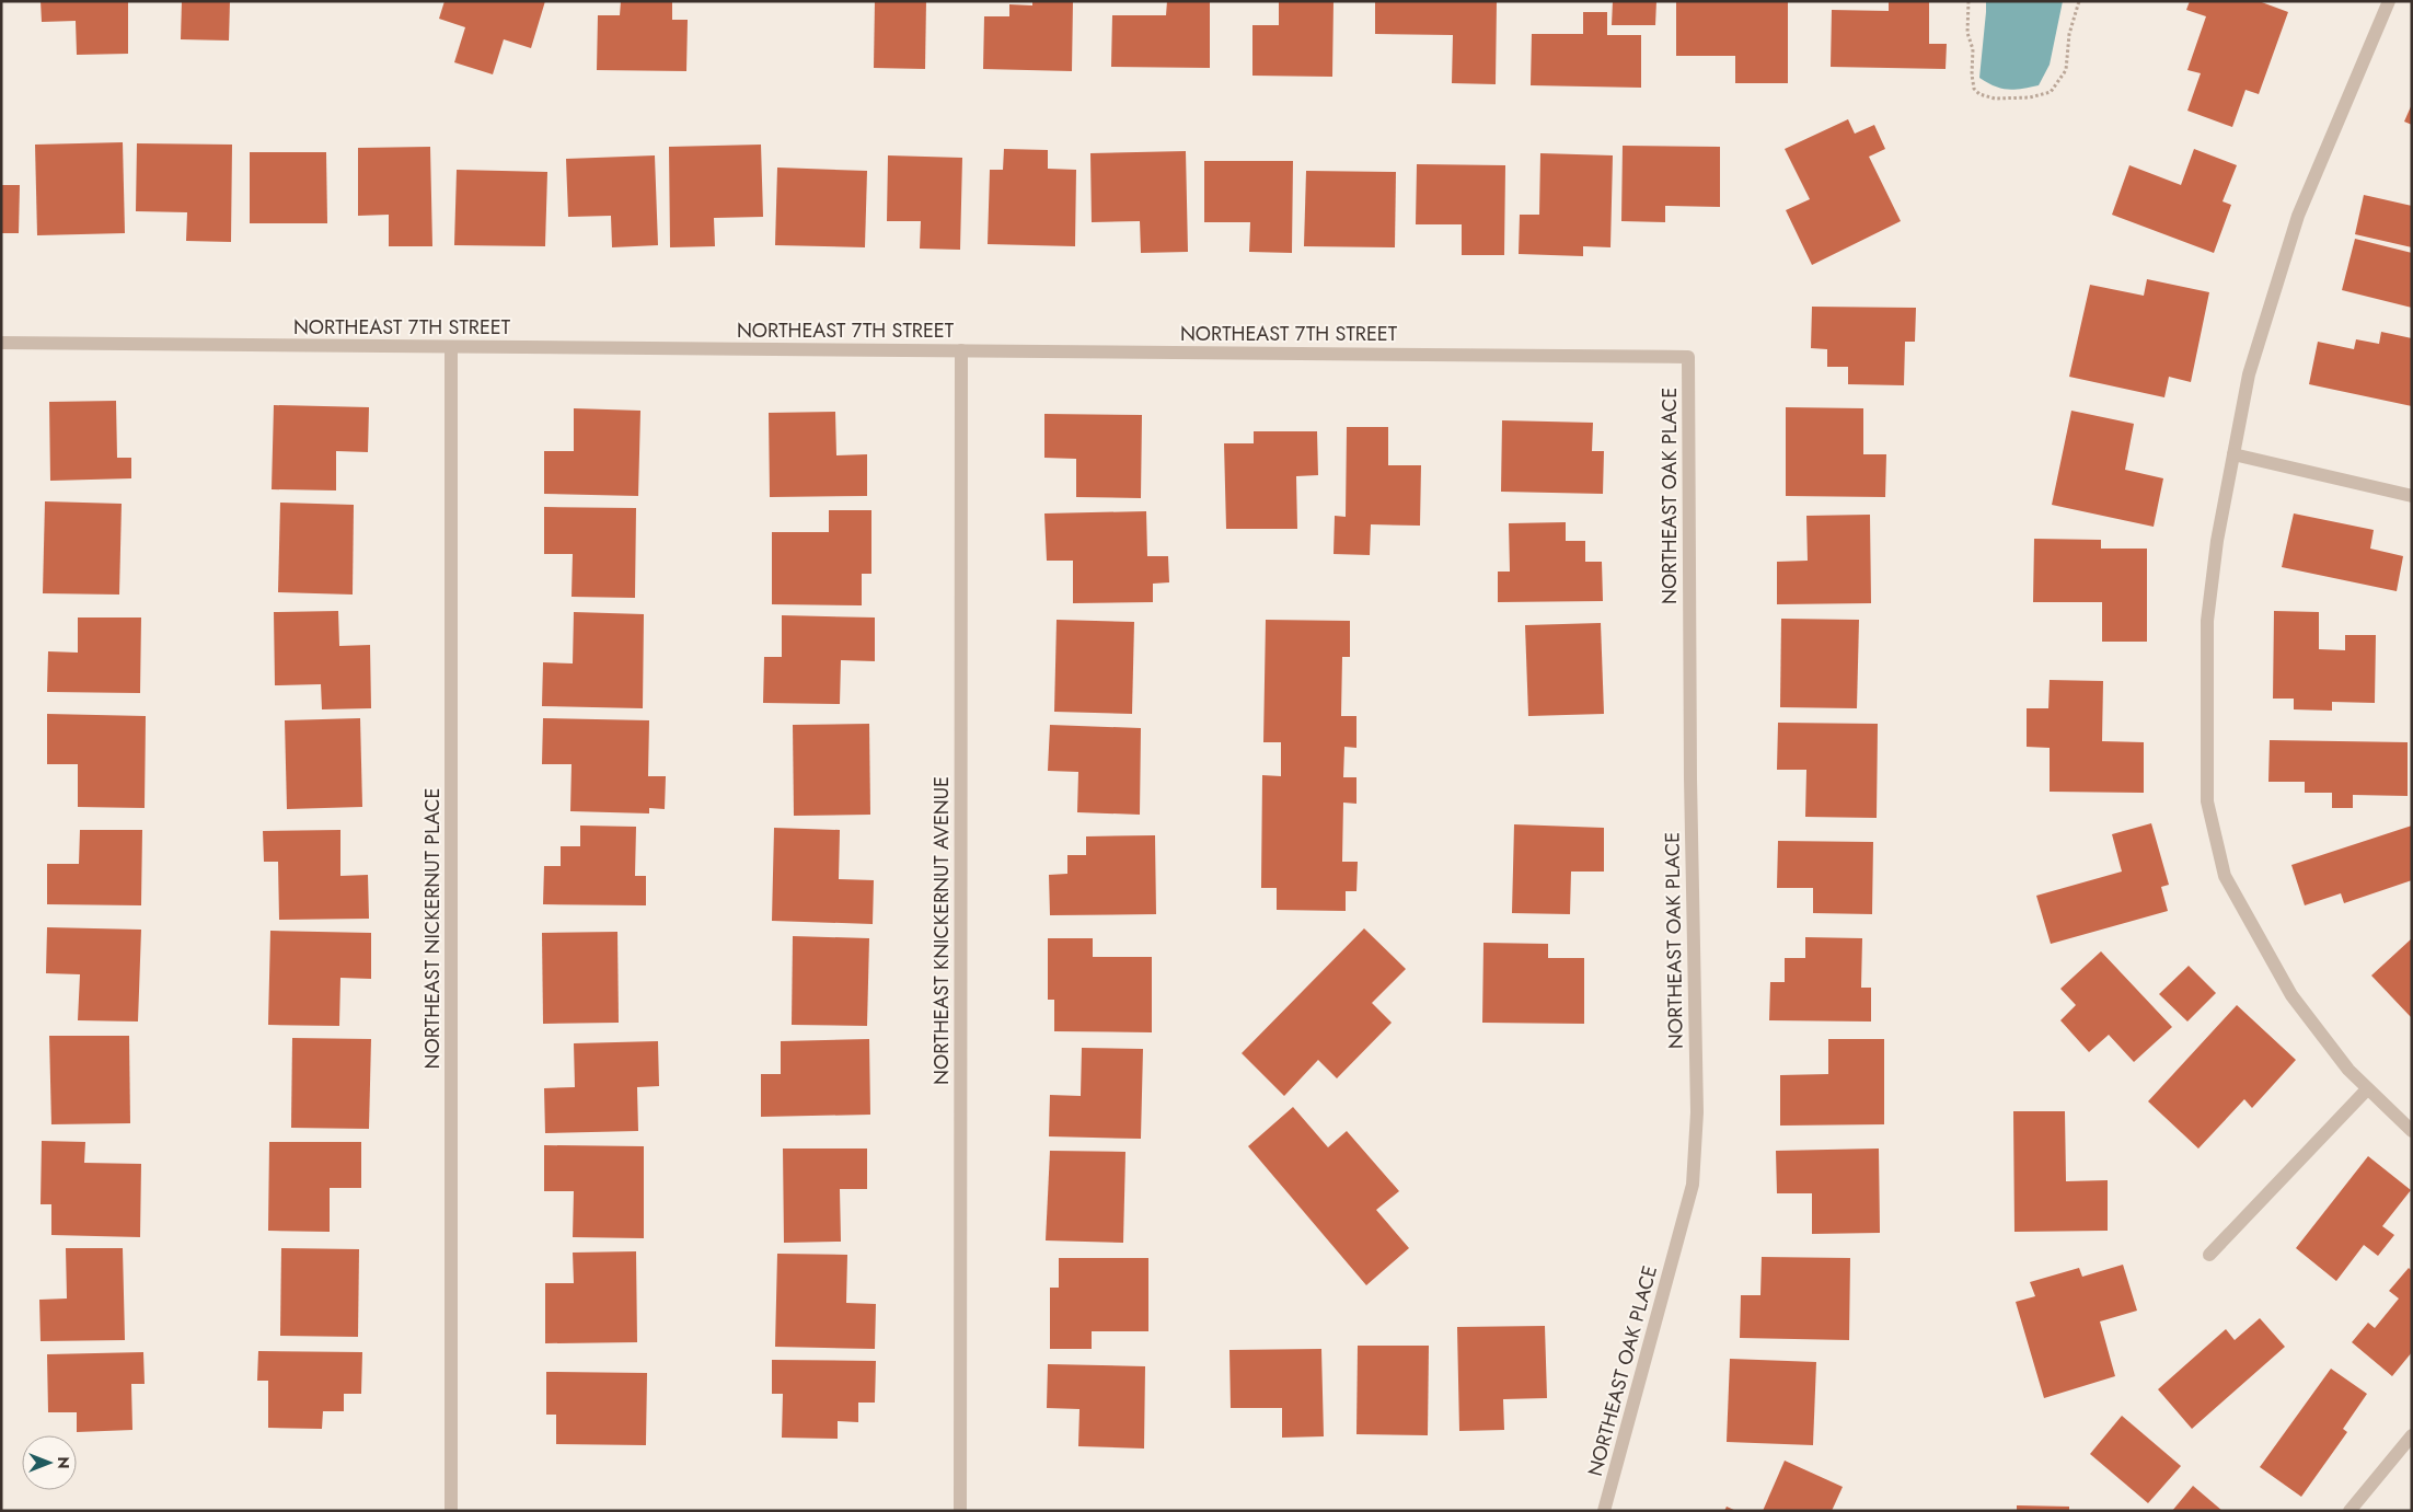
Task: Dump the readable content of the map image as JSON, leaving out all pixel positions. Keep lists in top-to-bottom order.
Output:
{
  "streets": {
    "street": [
      "NORTHEAST 7TH STREET",
      "NORTHEAST OAK PLACE",
      "NORTHEAST NICKERNUT PLACE",
      "NORTHEAST KNICKERNUT AVENUE"
    ]
  },
  "crossings": [
    ["NORTHEAST 7TH STREET", "NORTHEAST OAK PLACE"],
    ["NORTHEAST 7TH STREET", "NORTHEAST NICKERNUT PLACE"],
    ["NORTHEAST 7TH STREET", "NORTHEAST KNICKERNUT AVENUE"]
  ],
  "north": "right"
}
